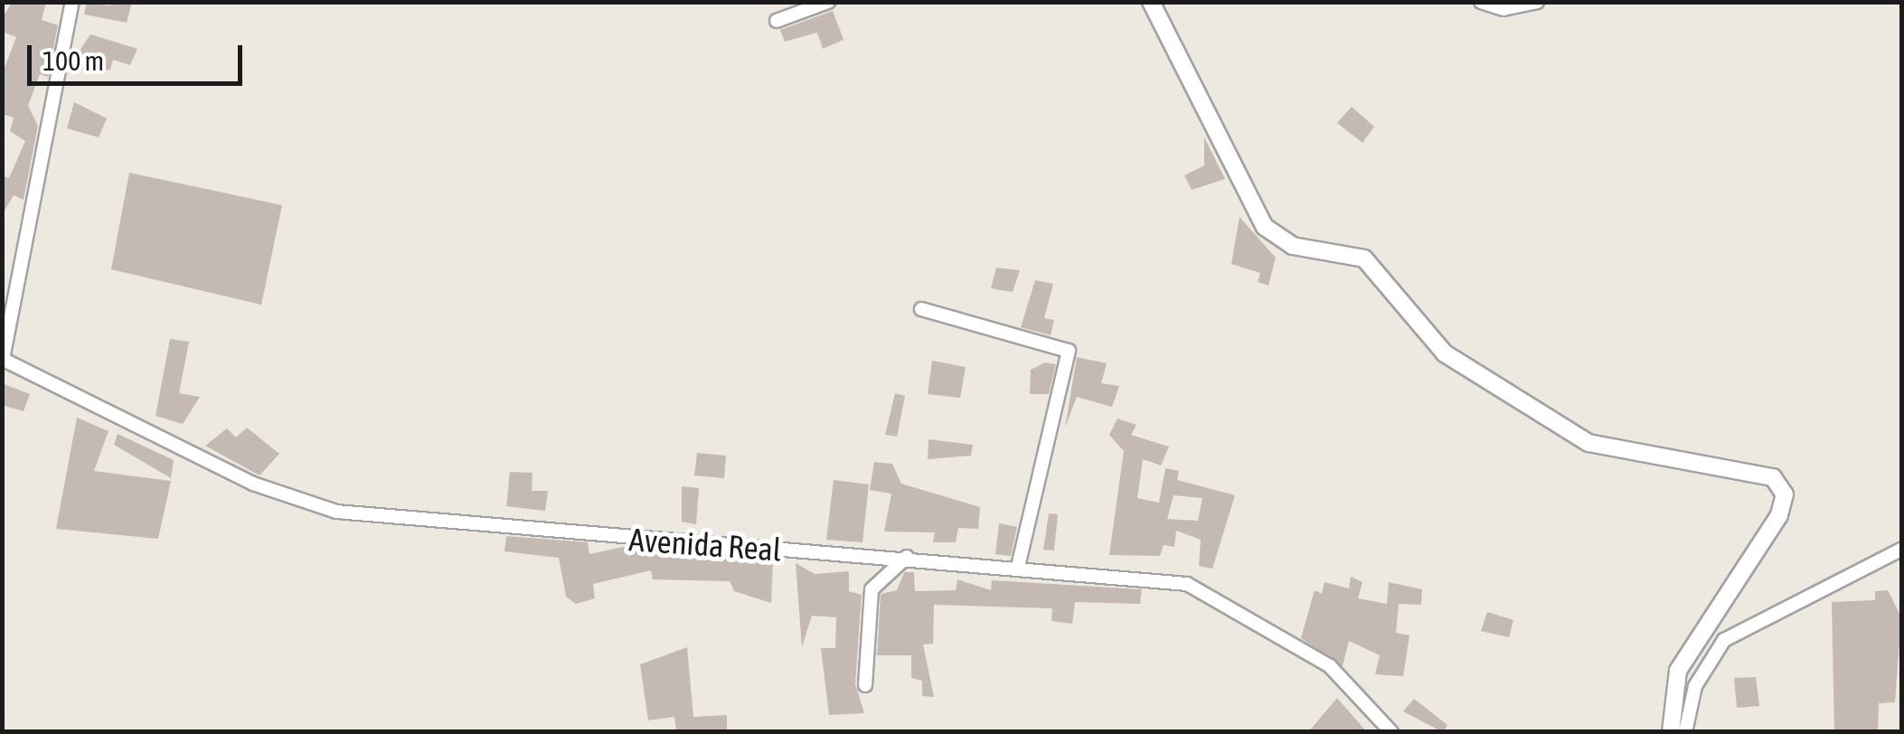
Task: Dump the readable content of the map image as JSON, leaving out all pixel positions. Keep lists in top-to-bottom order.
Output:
{
  "streets": {
    "street": ["Avenida Real"]
  },
  "scale_bar": "100 m"
}
